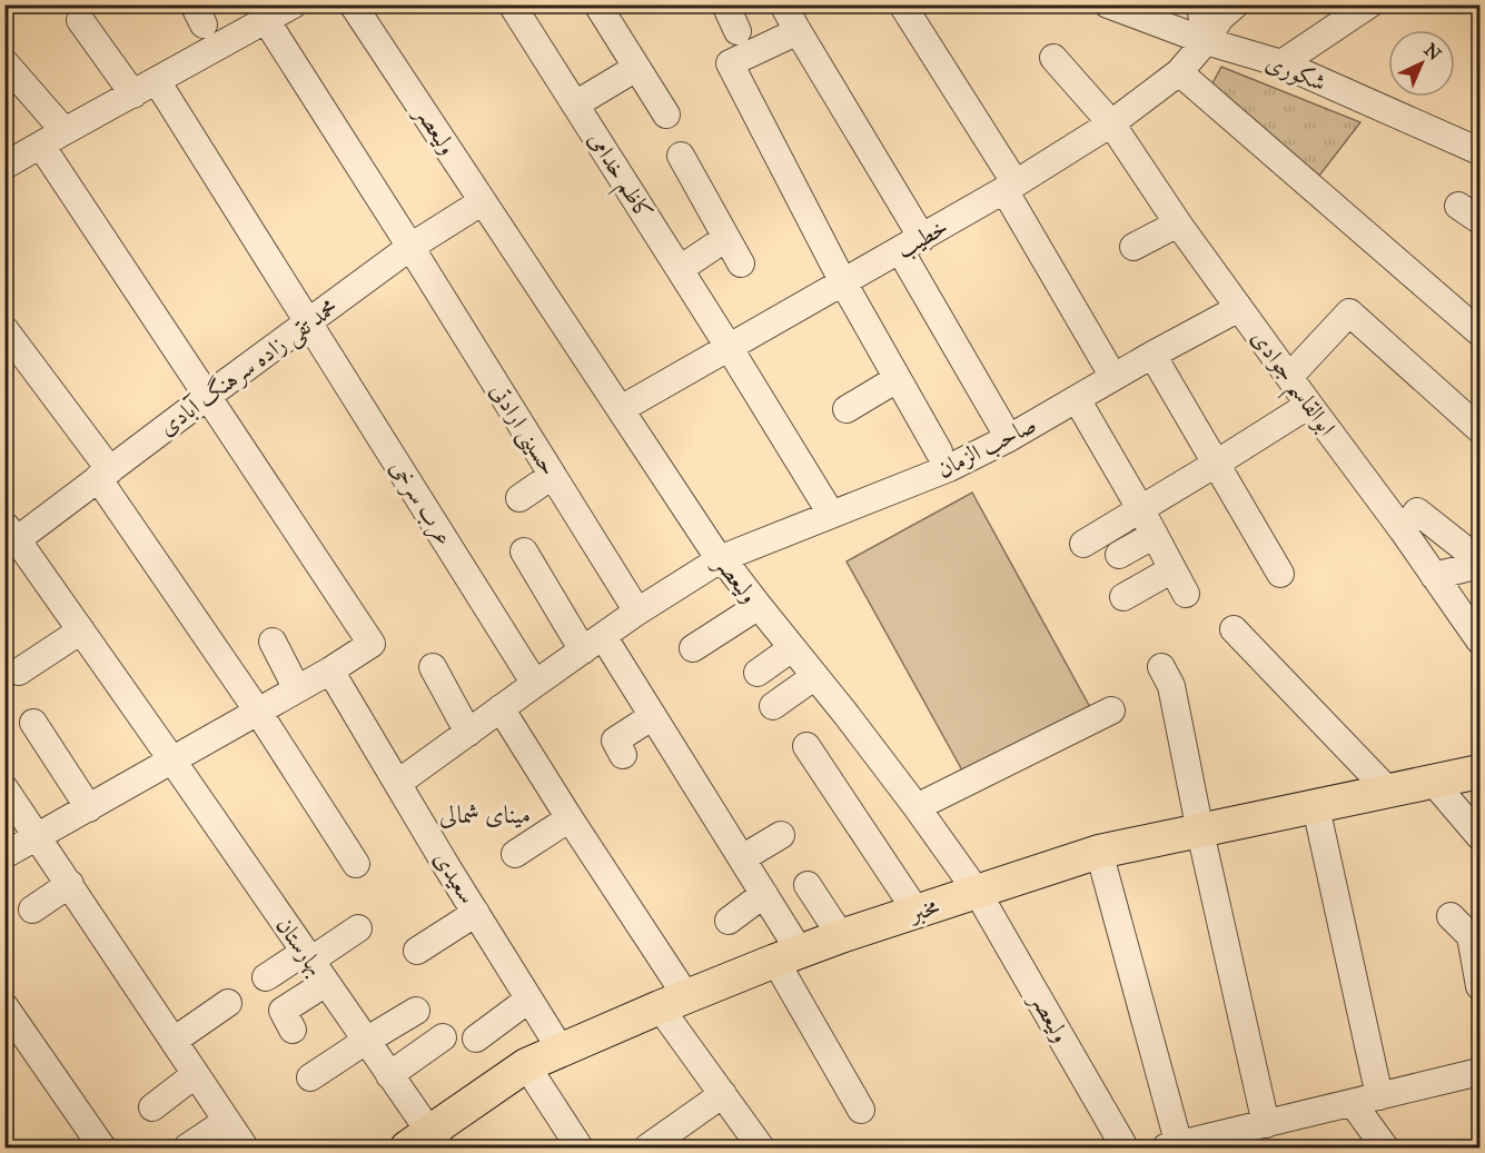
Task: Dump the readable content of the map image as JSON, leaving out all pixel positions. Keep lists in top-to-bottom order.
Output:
{
  "streets": {
    "main road": ["مخبر"],
    "street": [
      "شکوری",
      "ولیعصر",
      "کاظم خدامی",
      "خطیب",
      "محمد تقی زاده سرهنگ آبادی",
      "ابوالقاسم جوادی",
      "حسینی ارادتی",
      "صاحب الزمان",
      "عرب سرخی",
      "سعیدی",
      "بهارستان"
    ]
  },
  "crossings": [
    ["شکوری", "خطیب"],
    ["ولیعصر", "خطیب"],
    ["ولیعصر", "محمد تقی زاده سرهنگ آبادی"],
    ["ولیعصر", "صاحب الزمان"],
    ["ولیعصر", "مخبر"],
    ["کاظم خدامی", "خطیب"],
    ["کاظم خدامی", "صاحب الزمان"],
    ["خطیب", "ابوالقاسم جوادی"],
    ["محمد تقی زاده سرهنگ آبادی", "حسینی ارادتی"],
    ["محمد تقی زاده سرهنگ آبادی", "عرب سرخی"],
    ["محمد تقی زاده سرهنگ آبادی", "بهارستان"],
    ["ابوالقاسم جوادی", "صاحب الزمان"],
    ["حسینی ارادتی", "صاحب الزمان"],
    ["صاحب الزمان", "عرب سرخی"],
    ["صاحب الزمان", "سعیدی"],
    ["سعیدی", "مخبر"],
    ["مخبر", "بهارستان"]
  ],
  "districts": ["مینای شمالی"],
  "north": "top right"
}
